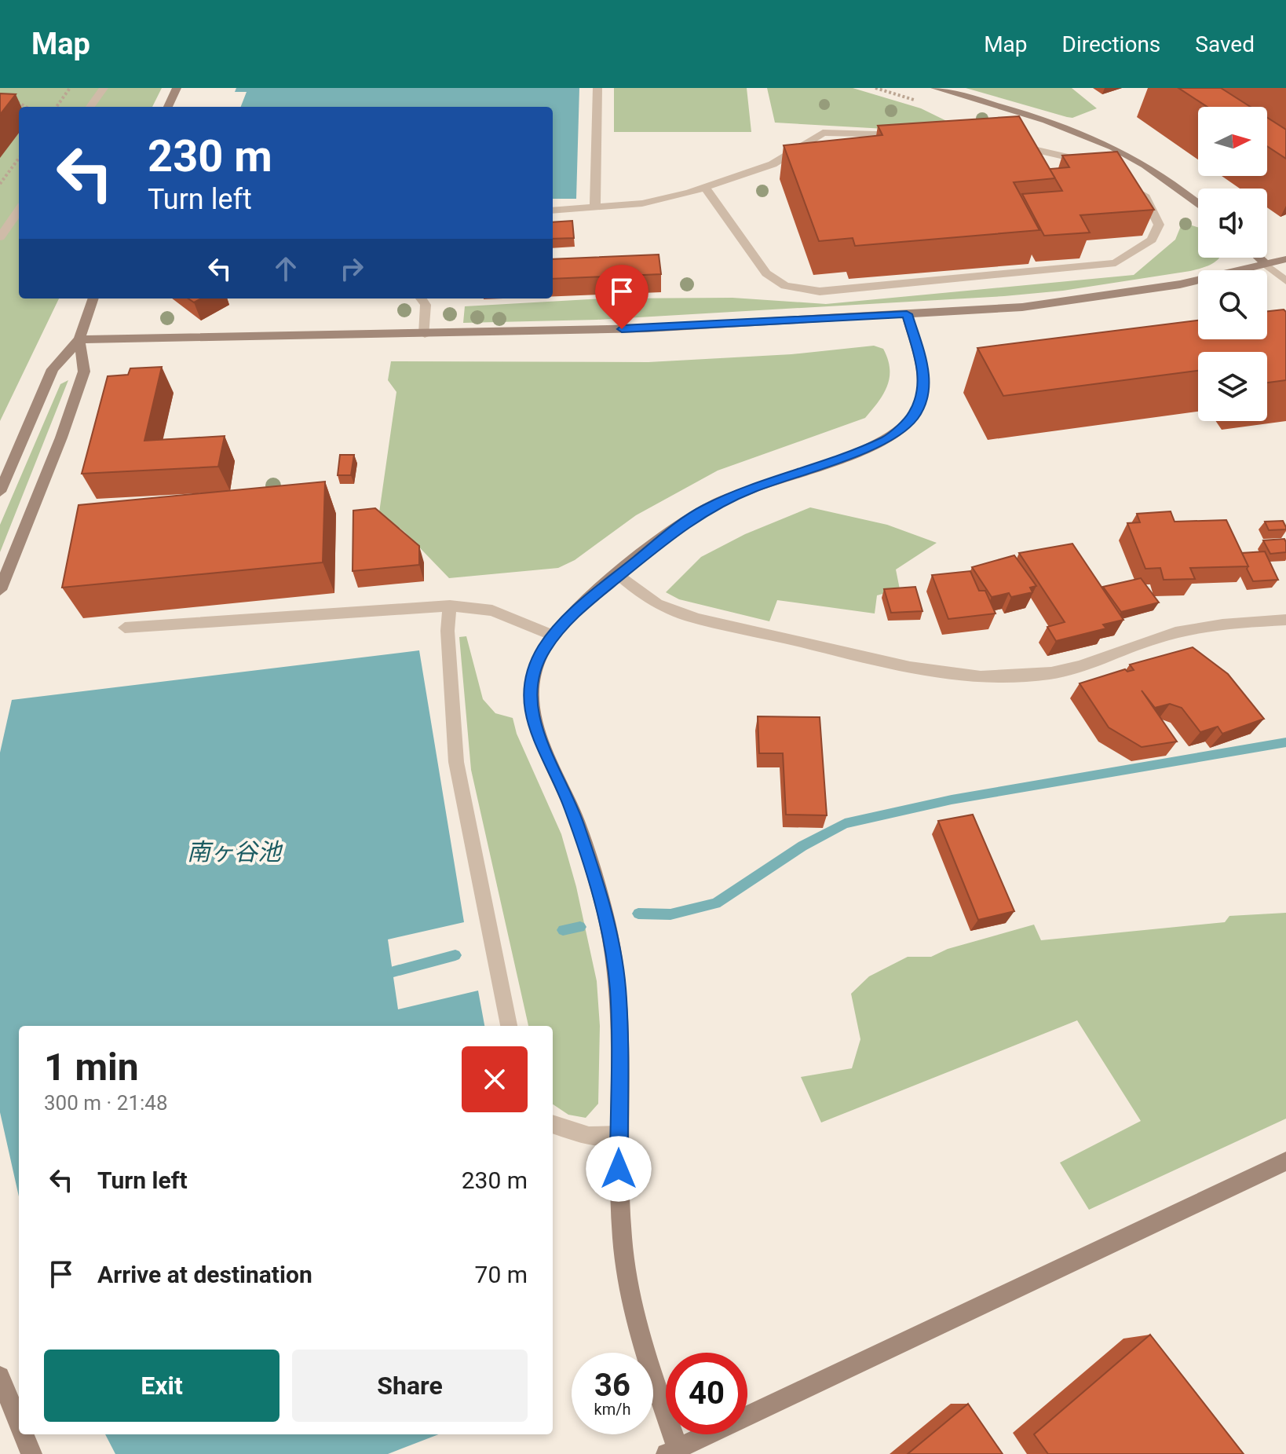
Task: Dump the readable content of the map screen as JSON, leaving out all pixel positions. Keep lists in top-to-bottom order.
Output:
{
  "water": ["南ヶ谷池"],
  "north": "right",
  "page": {
    "header": "Map",
    "nav": ["Map", "Directions", "Saved"],
    "turn": ["230 m", "Turn left"],
    "heading": ["1 min", "300 m · 21:48"],
    "list": [
      {
        "name": "Turn left",
        "value": "230 m"
      },
      {
        "name": "Arrive at destination",
        "value": "70 m"
      }
    ],
    "buttons": ["Exit", "Share"],
    "speed": "36 km/h",
    "limit": "40"
  }
}
